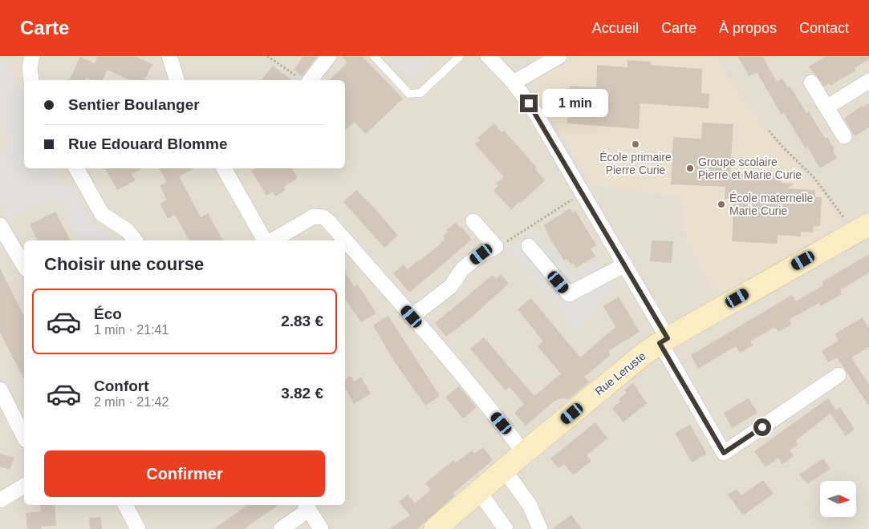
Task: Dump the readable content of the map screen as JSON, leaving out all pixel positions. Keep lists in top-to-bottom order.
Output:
{
  "streets": {
    "street": ["Rue Leruste"]
  },
  "places": ["École primaire Pierre Curie", "Groupe scolaire Pierre et Marie Curie", "École maternelle Marie Curie"],
  "north": "right",
  "page": {
    "header": "Carte",
    "nav": [
      "Accueil",
      "Carte",
      "À propos",
      "Contact"
    ],
    "banner": ["Sentier Boulanger", "Rue Edouard Blomme"],
    "bubble": "1 min",
    "heading": "Choisir une course",
    "list": [
      {
        "name": "Éco",
        "note": "1 min · 21:41",
        "value": "2.83 €"
      },
      {
        "name": "Confort",
        "note": "2 min · 21:42",
        "value": "3.82 €"
      }
    ],
    "buttons": "Confirmer"
  }
}
